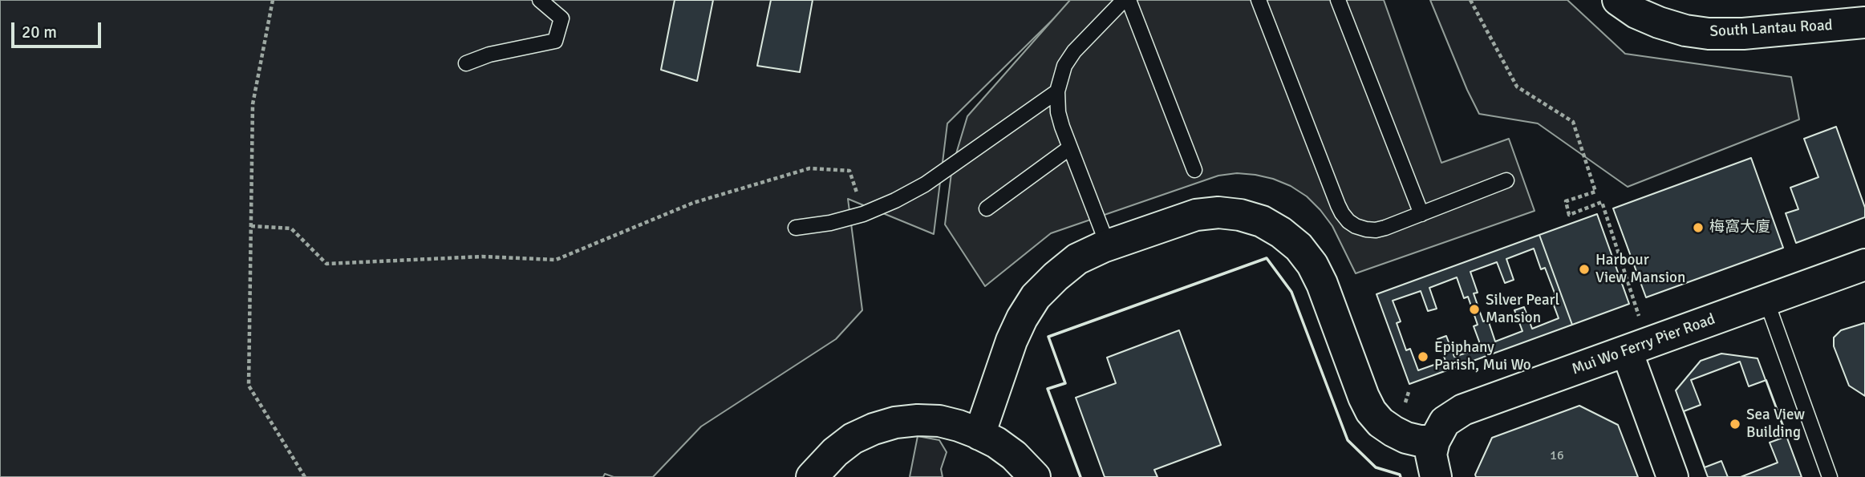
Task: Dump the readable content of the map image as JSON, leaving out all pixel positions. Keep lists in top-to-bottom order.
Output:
{
  "streets": {
    "street": ["South Lantau Road", "Mui Wo Ferry Pier Road"]
  },
  "places": [
    "梅窩大廈",
    "Harbour View Mansion",
    "Silver Pearl Mansion",
    "Epiphany Parish, Mui Wo",
    "Sea View Building"
  ],
  "house_numbers": ["16"],
  "scale_bar": "20 m"
}
